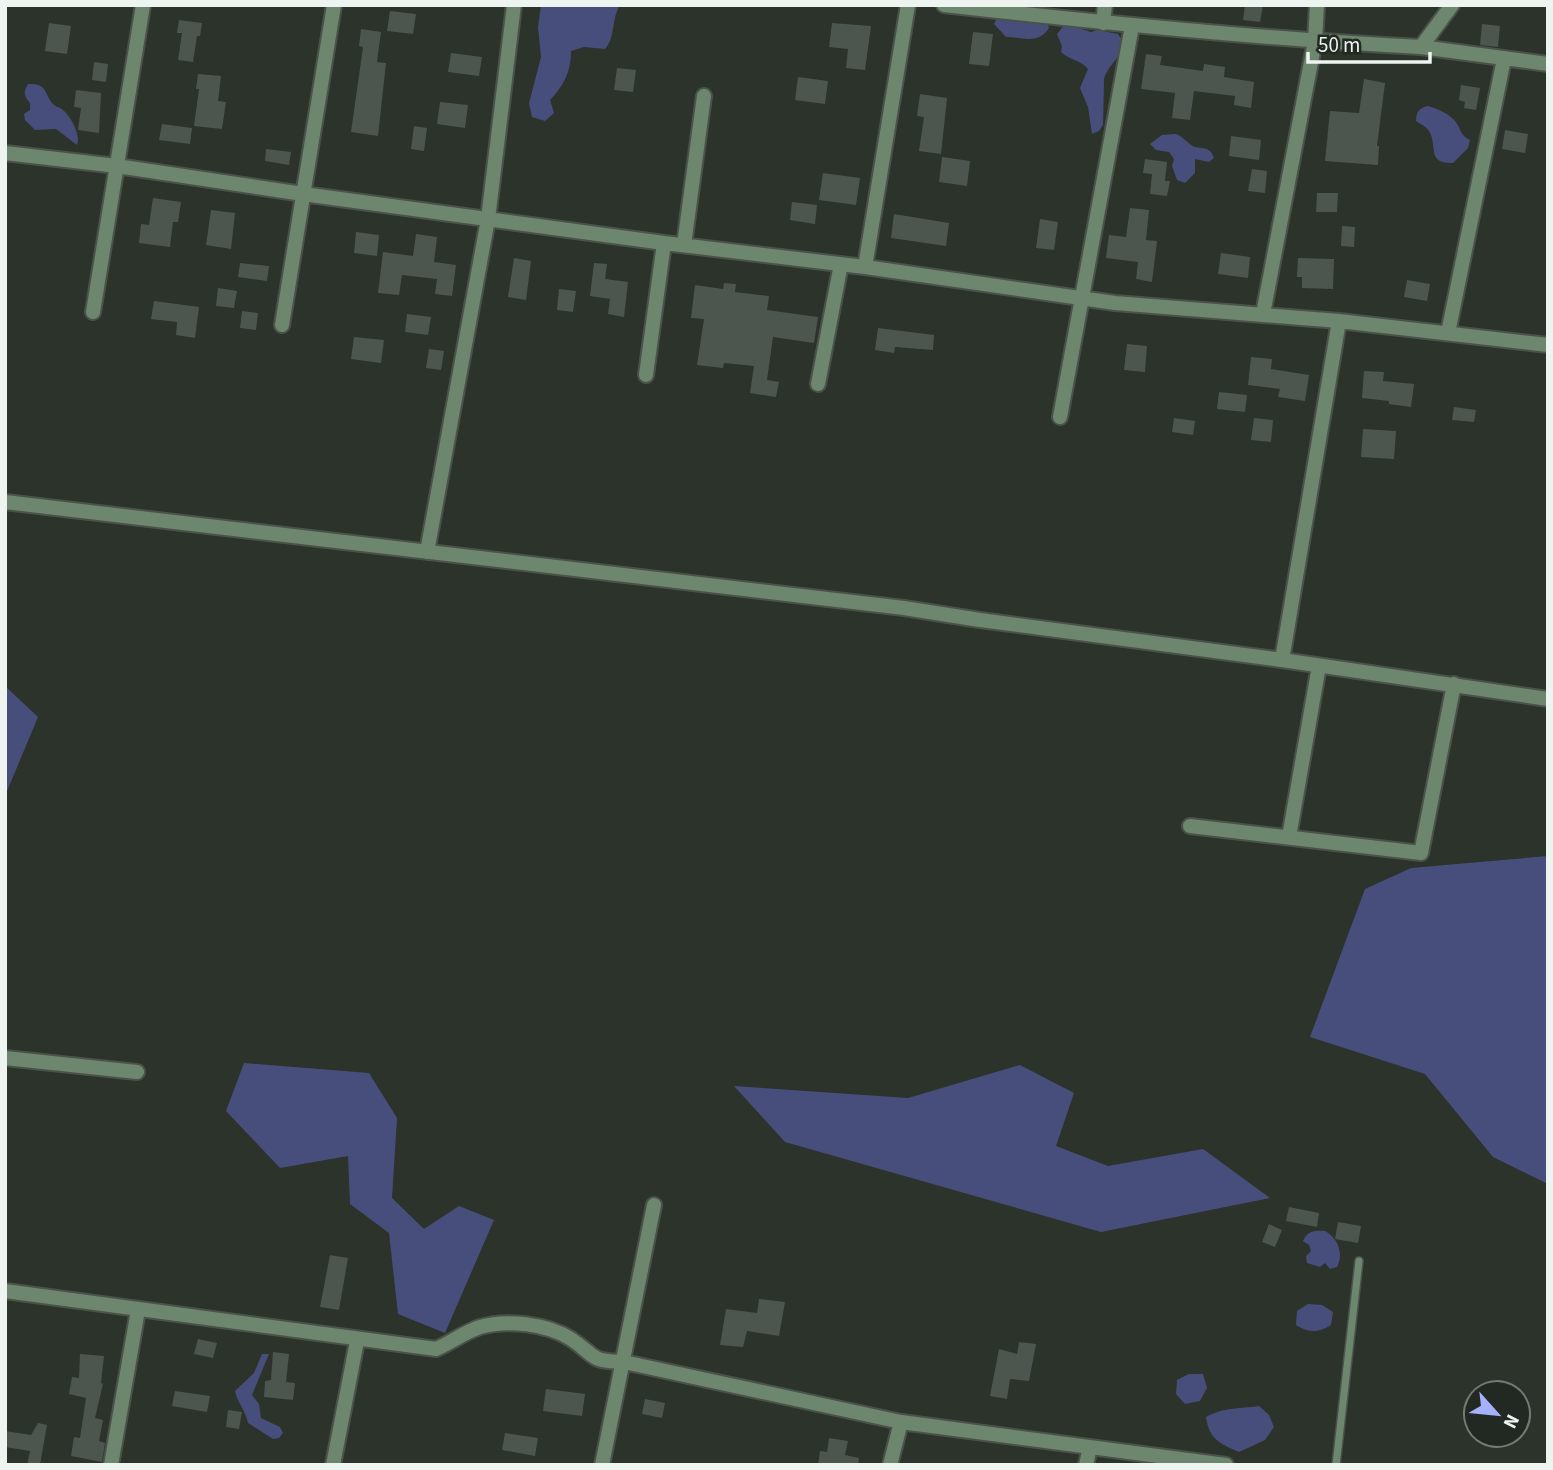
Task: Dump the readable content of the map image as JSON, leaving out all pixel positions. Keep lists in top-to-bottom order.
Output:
{
  "scale_bar": "50 m",
  "north": "bottom right"
}
